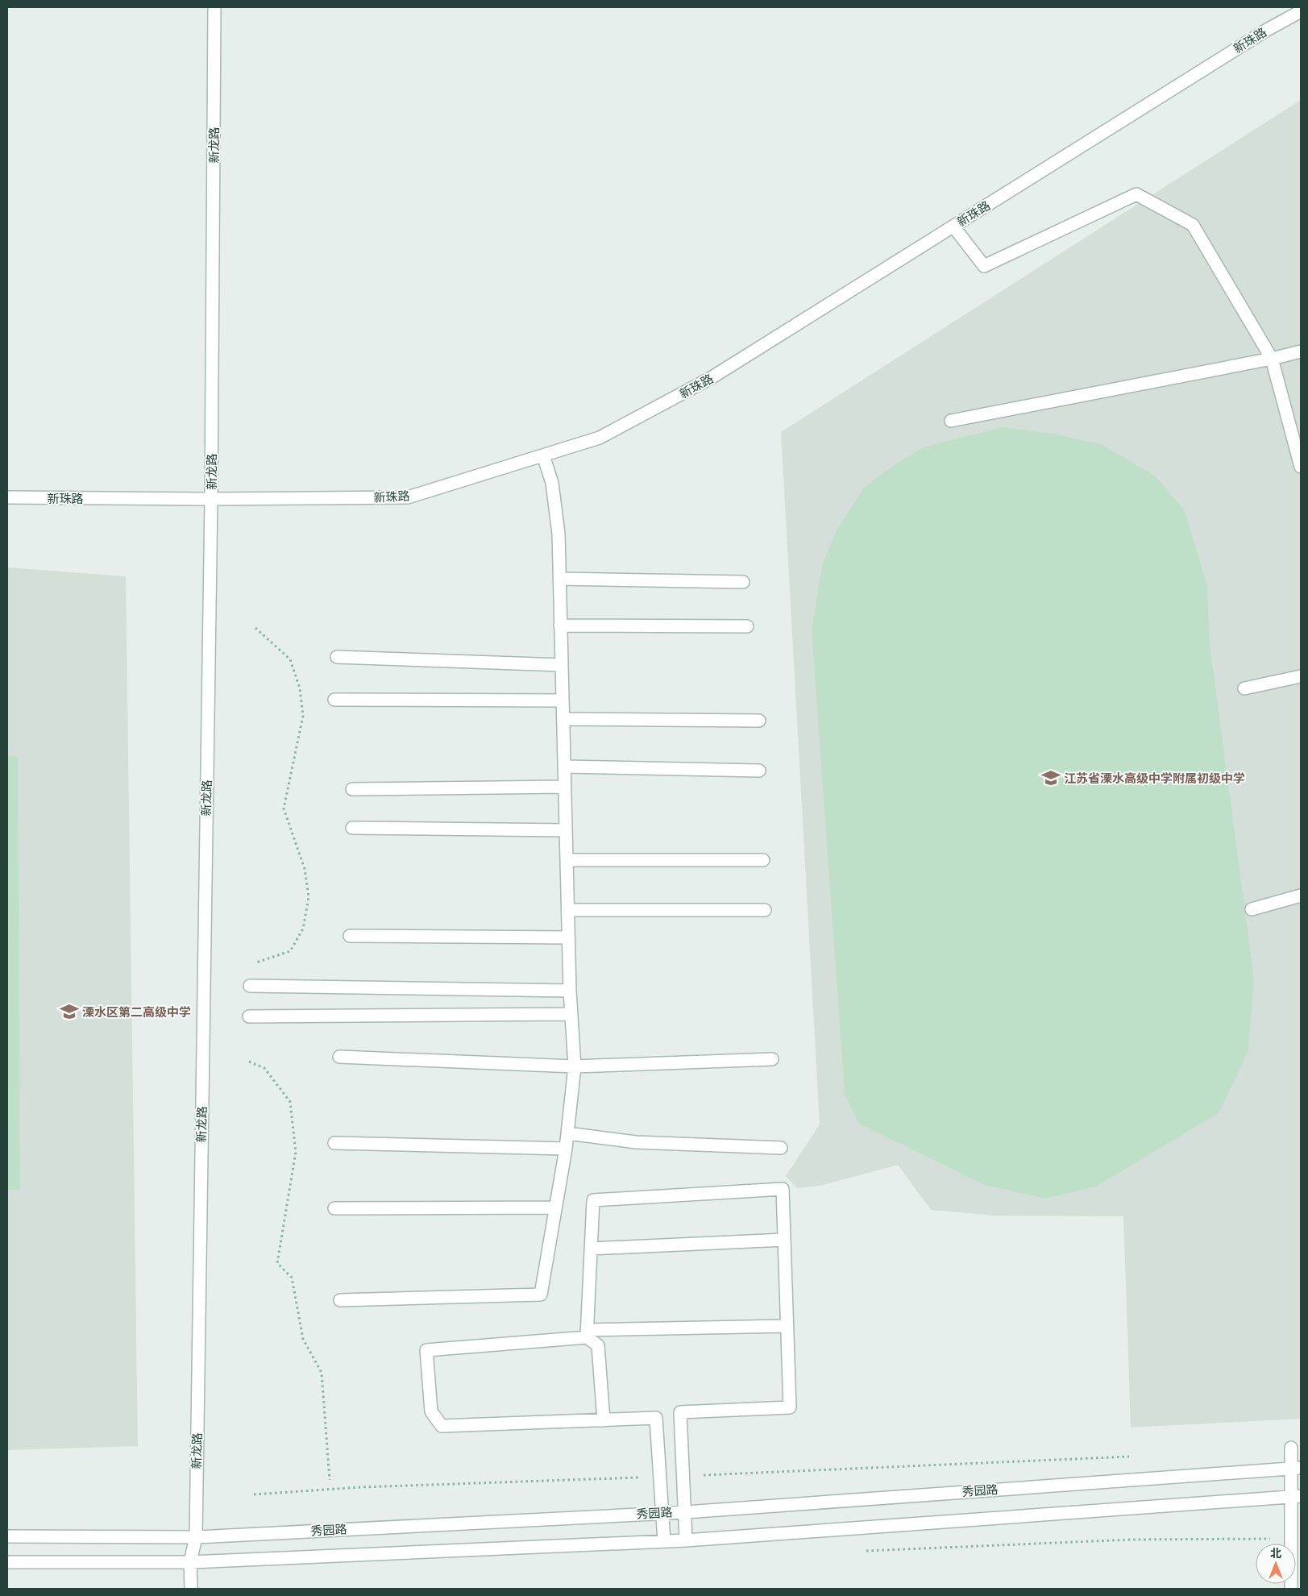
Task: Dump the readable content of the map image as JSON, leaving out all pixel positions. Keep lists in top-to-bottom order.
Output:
{
  "streets": {
    "street": ["新珠路", "新龙路", "秀园路"]
  },
  "crossings": [
    ["新珠路", "新龙路"],
    ["新龙路", "秀园路"]
  ],
  "places": {
    "school or university": ["江苏省溧水高级中学附属初级中学", "溧水区第二高级中学"]
  },
  "north": "top"
}
